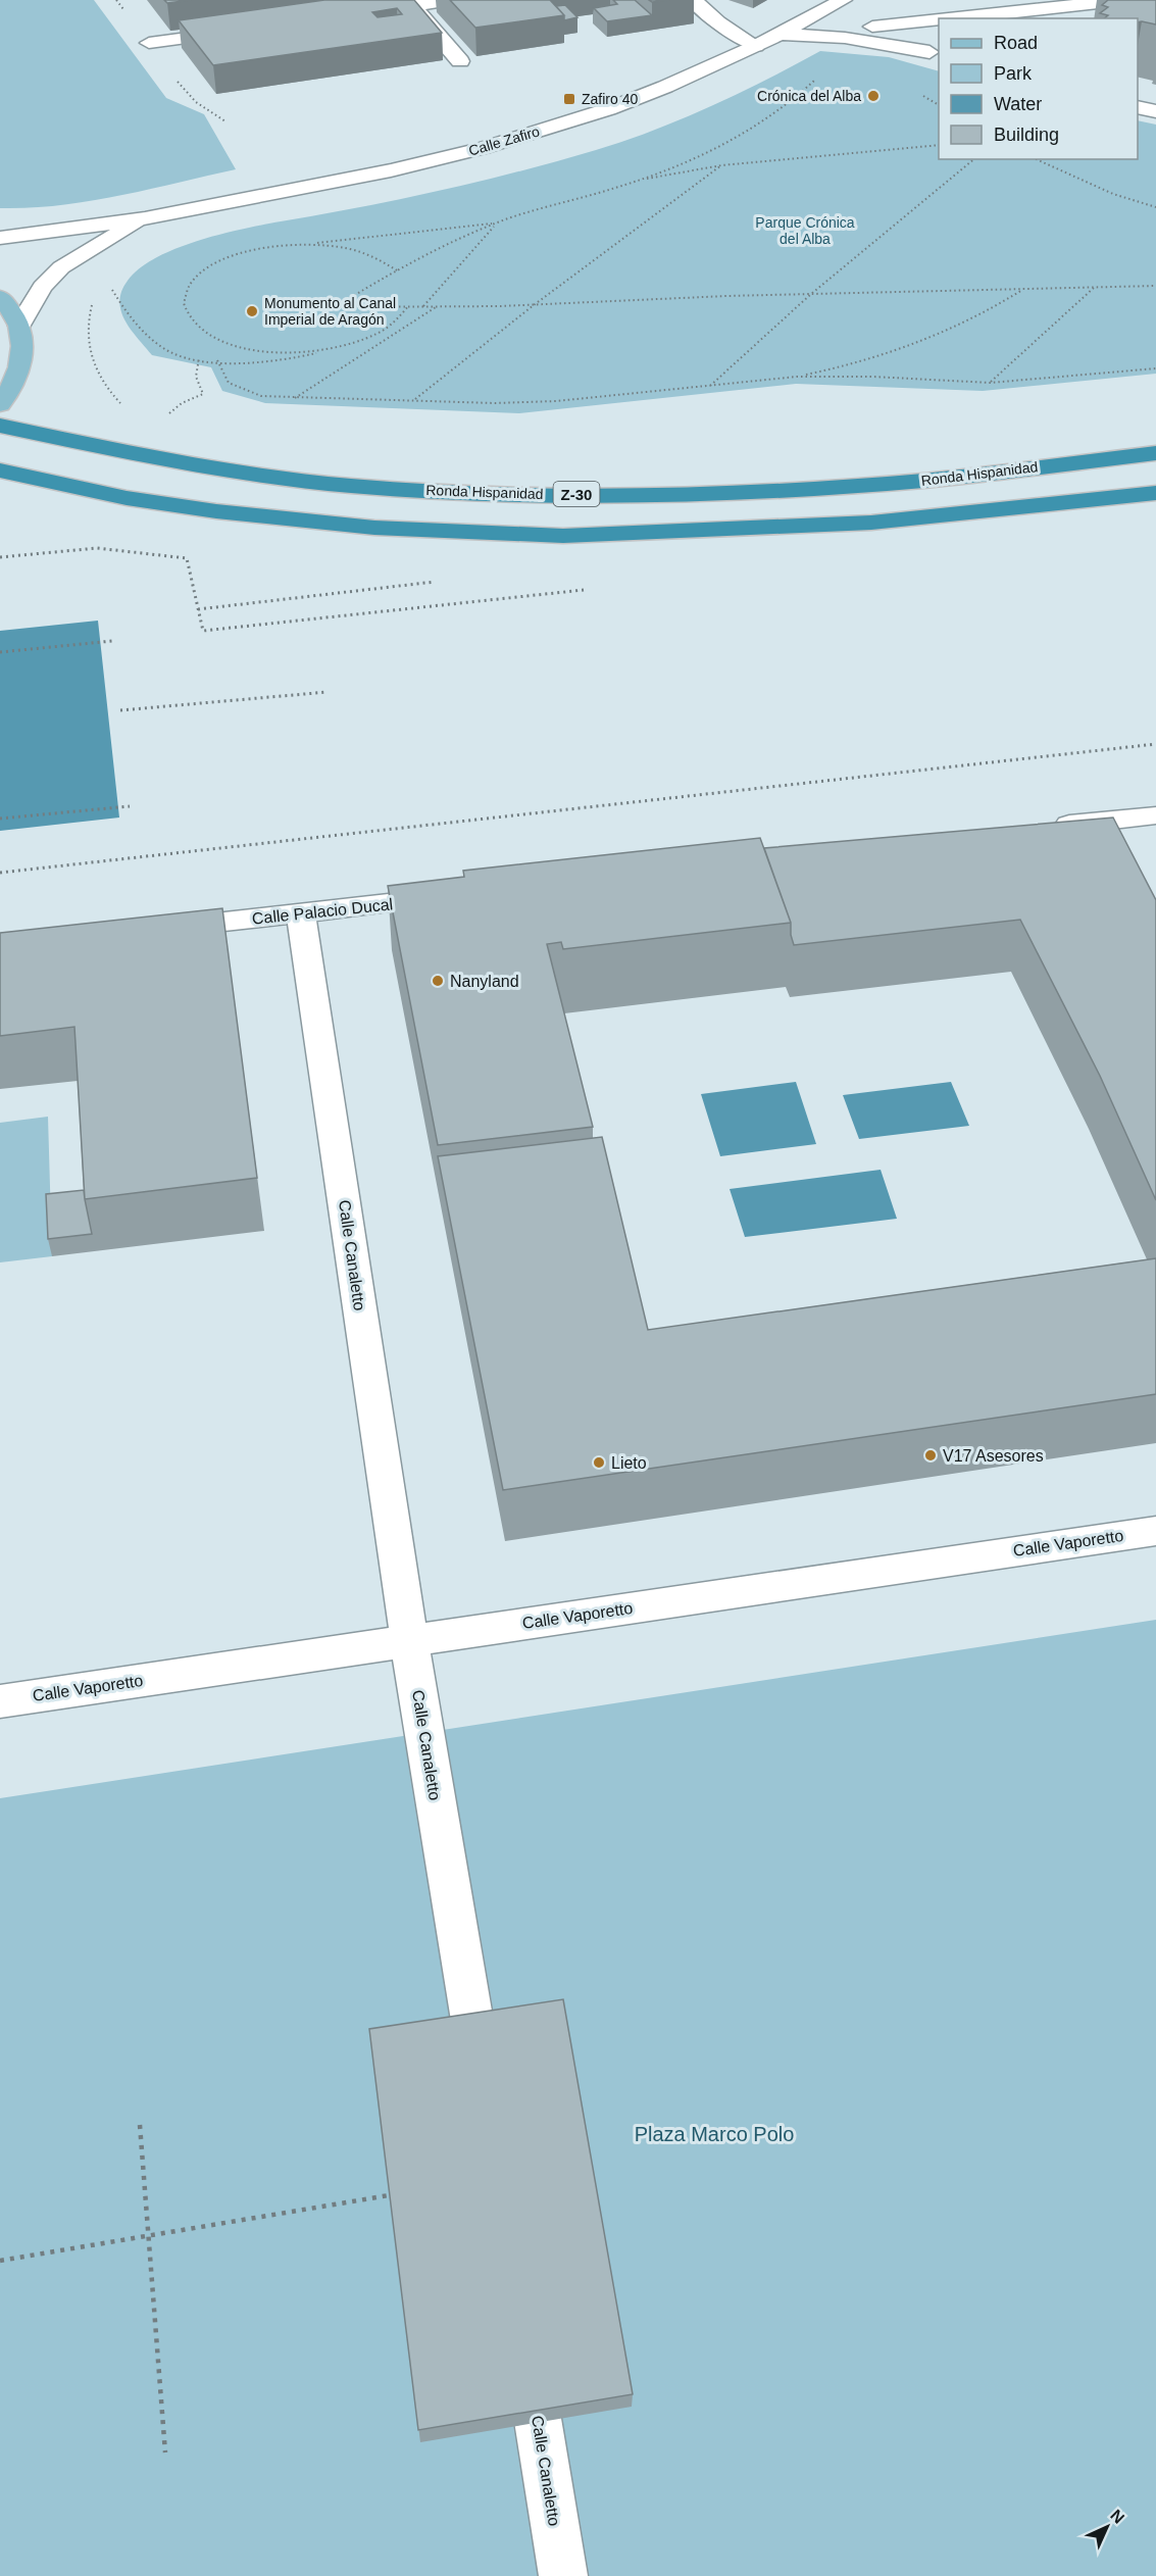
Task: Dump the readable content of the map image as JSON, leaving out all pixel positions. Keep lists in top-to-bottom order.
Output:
{
  "streets": {
    "highway": ["Ronda Hispanidad", "Z-30"],
    "street": [
      "Calle Zafiro",
      "Calle Palacio Ducal",
      "Calle Canaletto",
      "Calle Vaporetto"
    ]
  },
  "crossings": [
    ["Calle Palacio Ducal", "Calle Canaletto"],
    ["Calle Canaletto", "Calle Vaporetto"]
  ],
  "parks": ["Parque Crónica del Alba", "Plaza Marco Polo"],
  "places": {
    "other": [
      "Crónica del Alba",
      "Monumento al Canal Imperial de Aragón",
      "Nanyland",
      "V17 Asesores",
      "Lieto"
    ],
    "transit": ["Zafiro 40"]
  },
  "legend": [
    "Road",
    "Park",
    "Water",
    "Building"
  ],
  "north": "top right"
}
